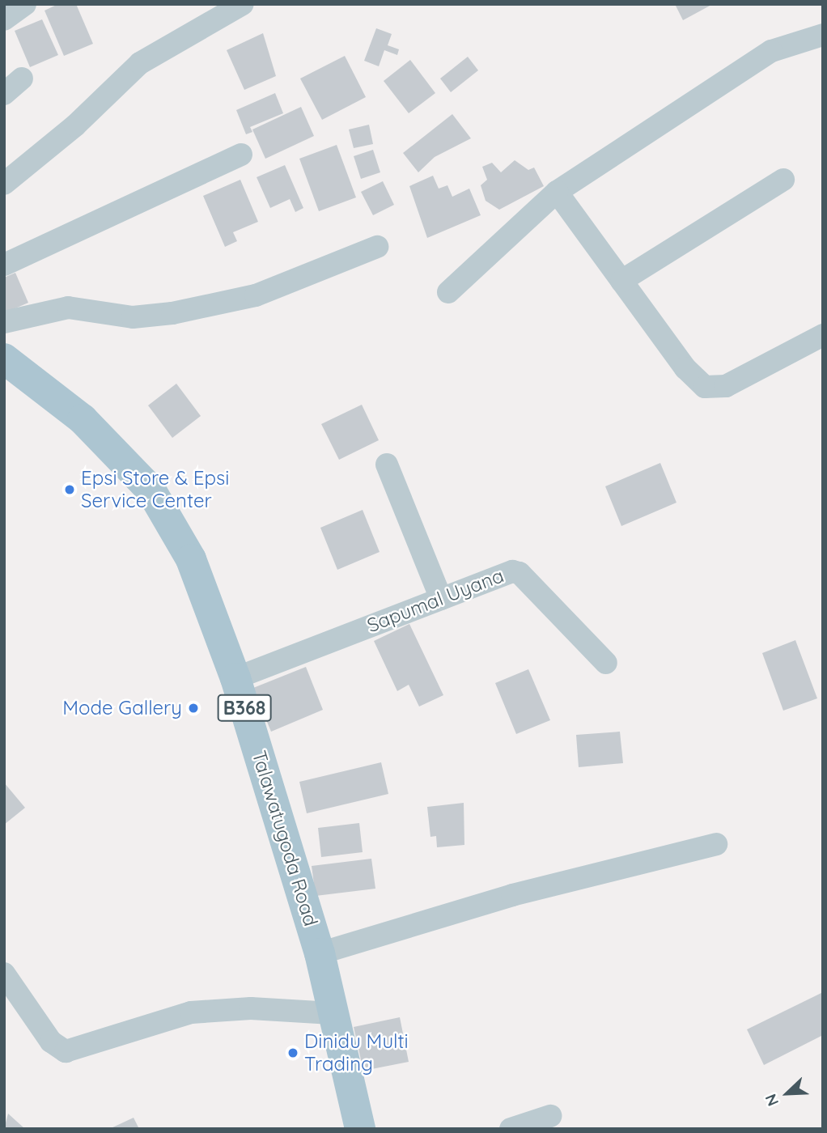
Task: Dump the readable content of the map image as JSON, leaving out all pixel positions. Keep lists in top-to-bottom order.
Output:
{
  "streets": {
    "main road": ["B368", "Talawatugoda Road"],
    "street": ["Sapumal Uyana"]
  },
  "crossings": [
    ["Sapumal Uyana", "Talawatugoda Road"]
  ],
  "places": ["Epsi Store & Epsi Service Center", "Mode Gallery", "Dinidu Multi Trading"],
  "north": "bottom left"
}
